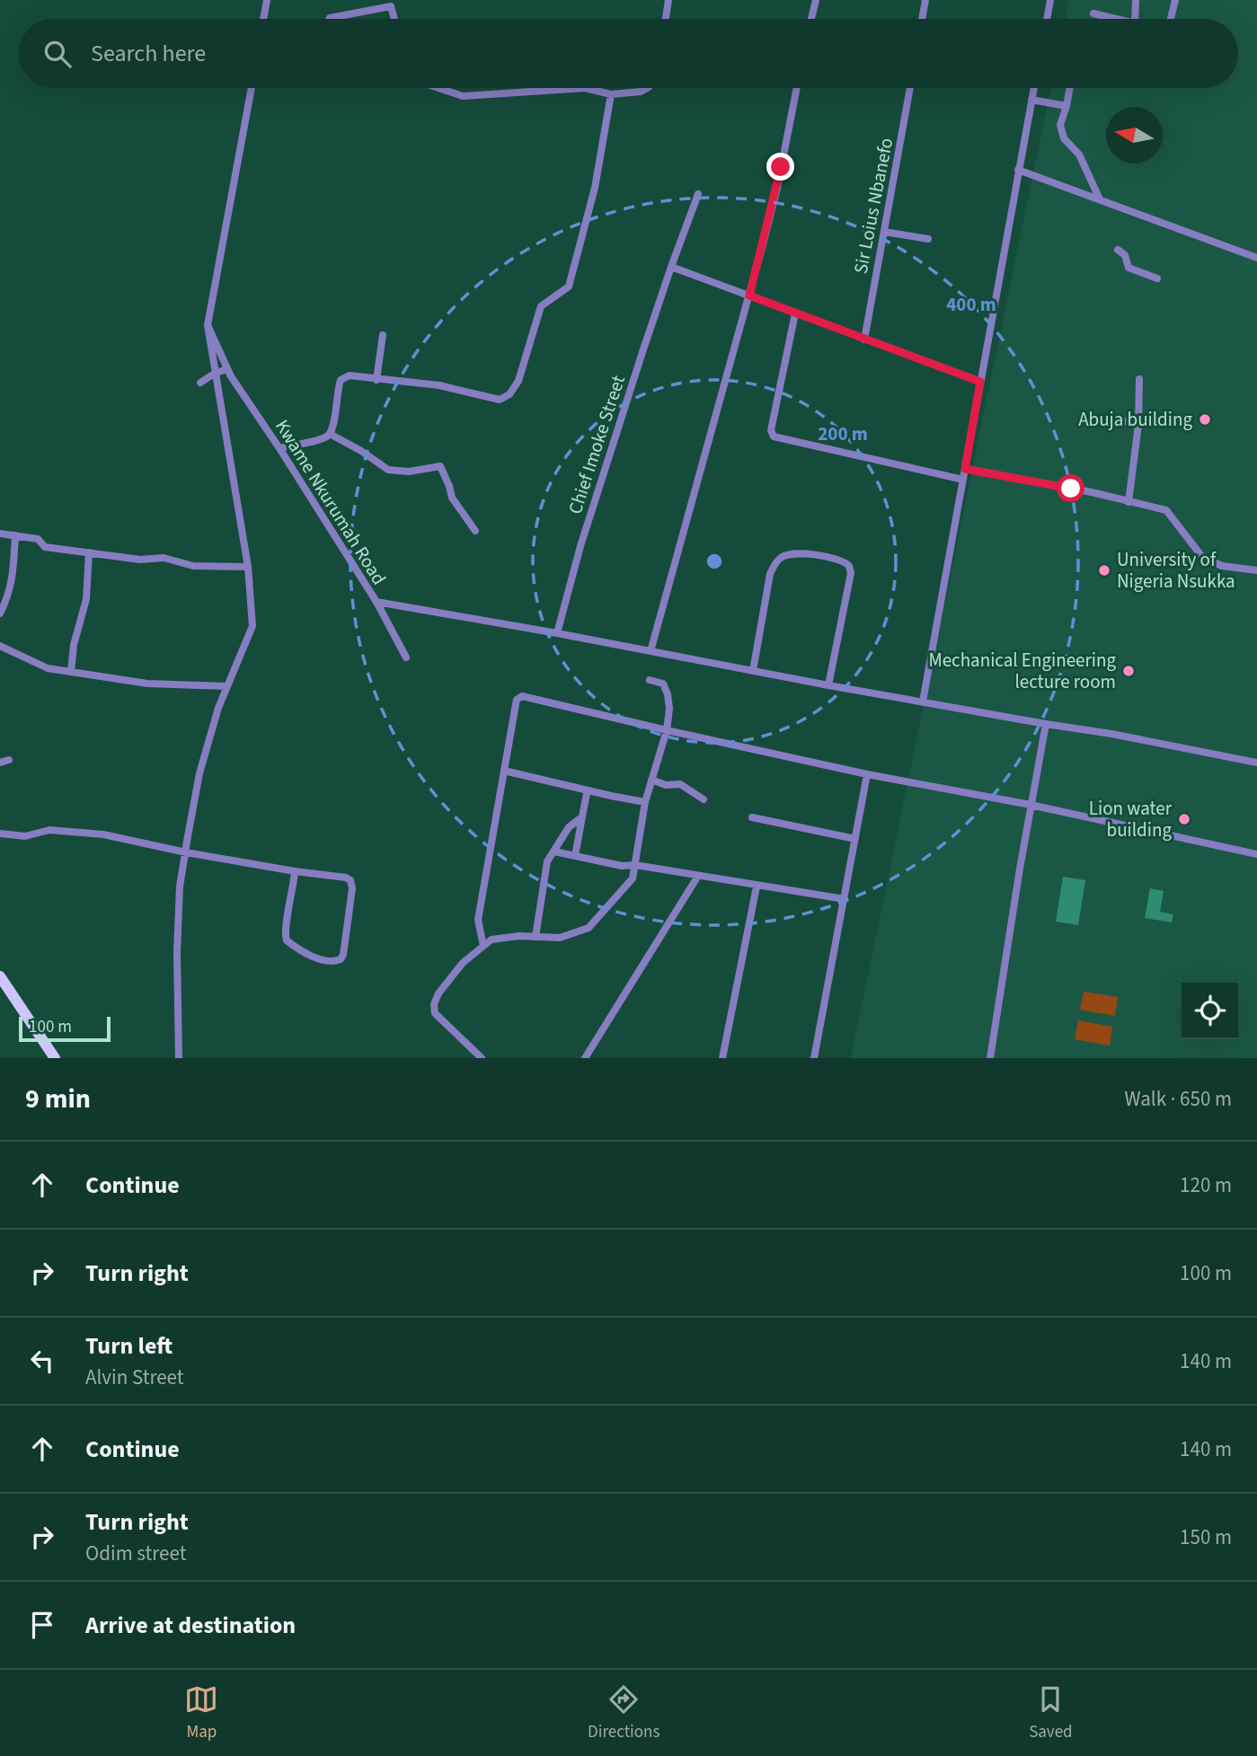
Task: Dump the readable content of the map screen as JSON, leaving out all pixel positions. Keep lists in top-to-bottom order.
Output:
{
  "streets": {
    "street": ["Sir Loius Nbanefo", "Chief Imoke Street", "Kwame Nkurumah Road"]
  },
  "crossings": [
    ["Chief Imoke Street", "Kwame Nkurumah Road"]
  ],
  "places": [
    "Abuja building",
    "University of Nigeria Nsukka",
    "Mechanical Engineering lecture room",
    "Lion water building"
  ],
  "scale_bar": "100 m",
  "north": "left",
  "page": {
    "search": "Search here",
    "scale": "100 m",
    "heading": ["9 min", "Walk · 650 m"],
    "list": [
      ["Continue", "120 m"],
      ["Turn right", "100 m"],
      ["Turn left", "Alvin Street", "140 m"],
      ["Continue", "140 m"],
      ["Turn right", "Odim street", "150 m"],
      "Arrive at destination"
    ],
    "nav": ["Map", "Directions", "Saved"]
  },
  "rings": ["400 m", "200 m"]
}
